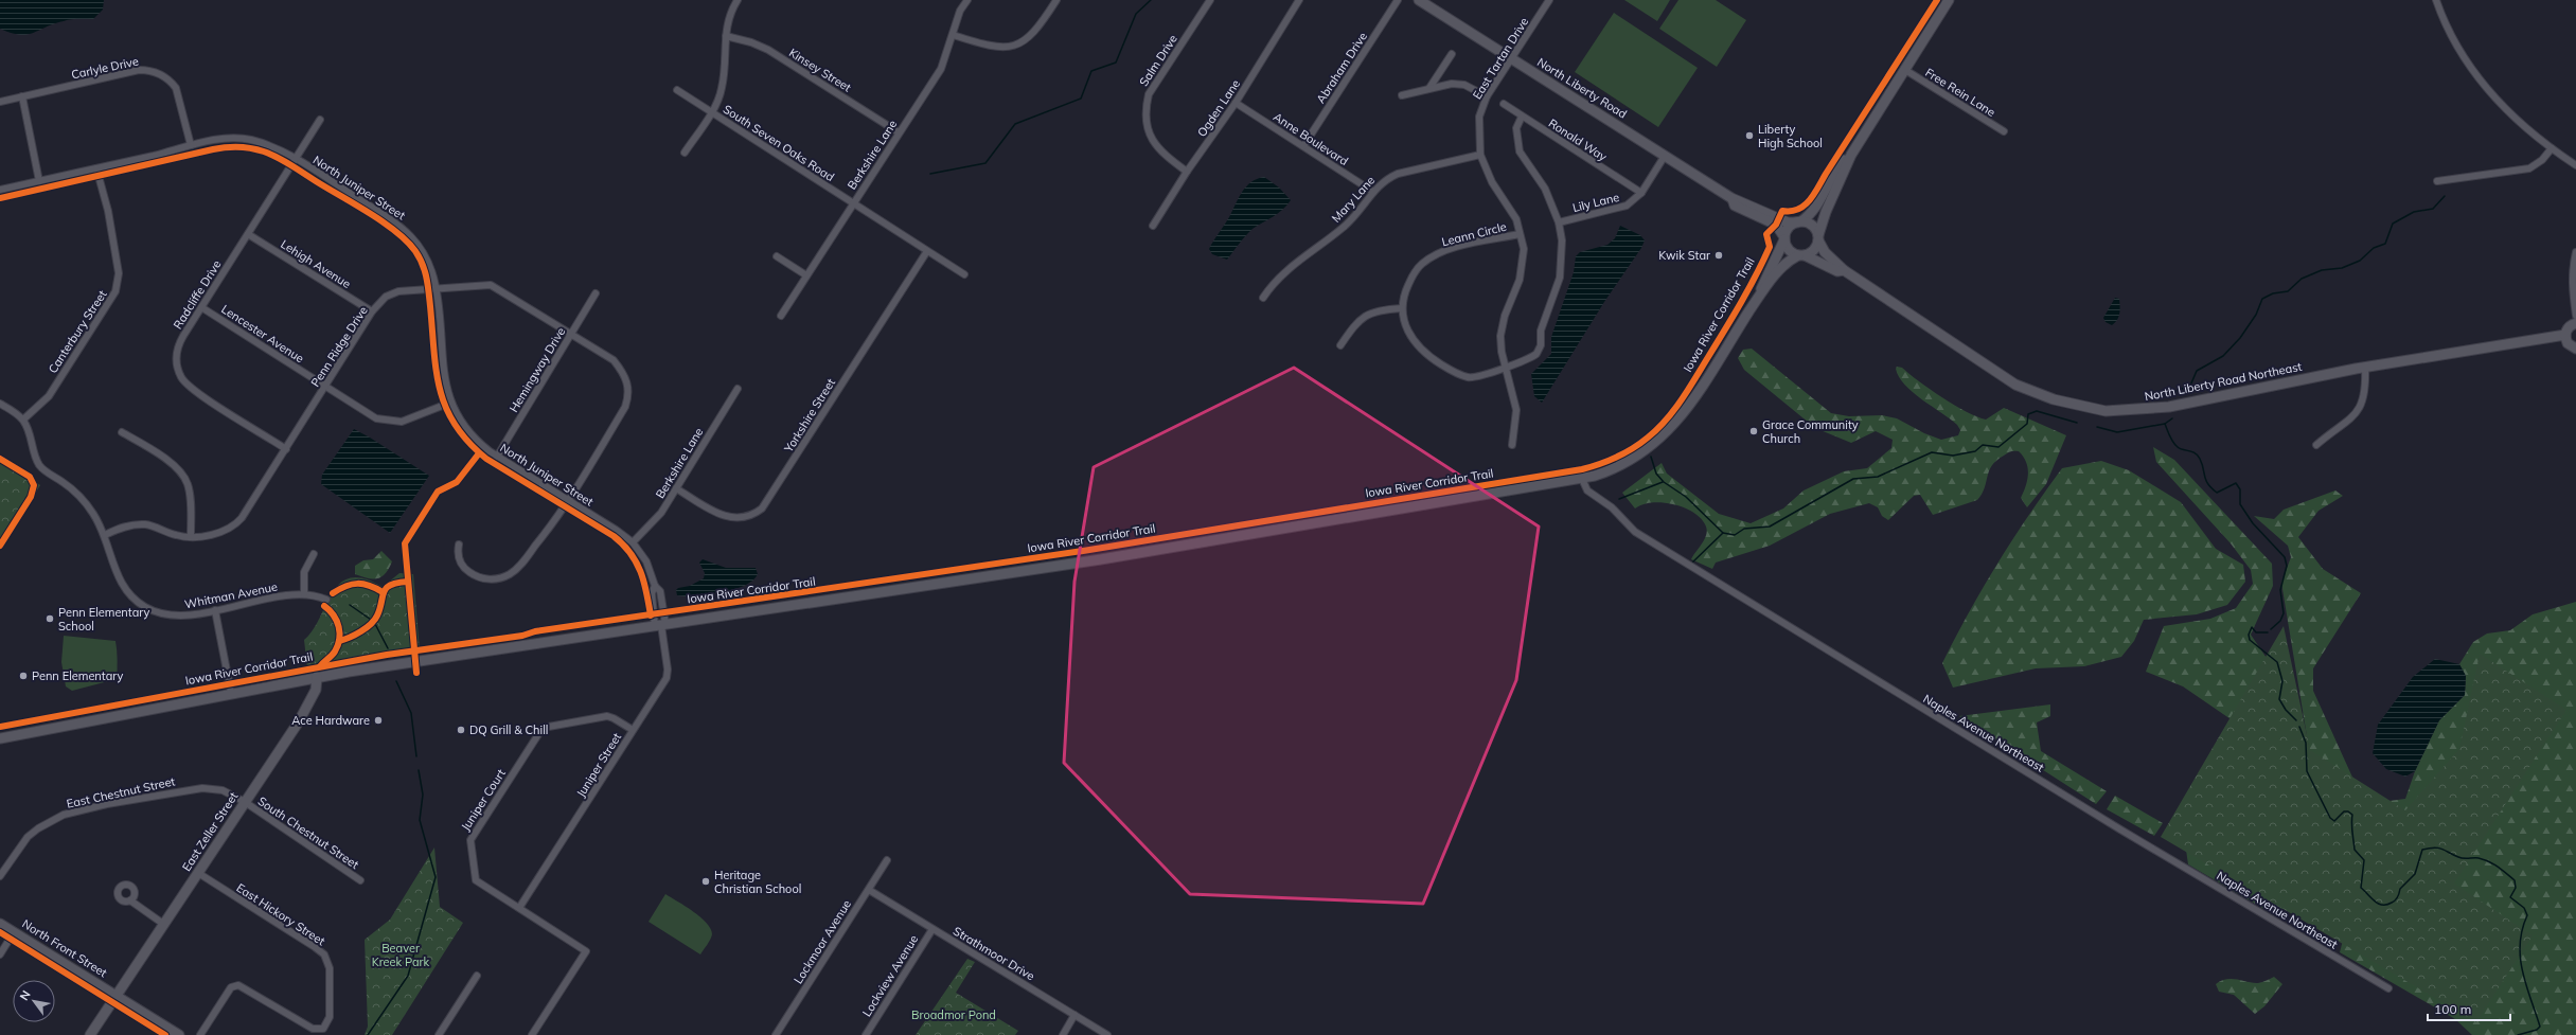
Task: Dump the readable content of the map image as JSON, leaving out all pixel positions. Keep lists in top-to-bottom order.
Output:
{
  "streets": {
    "main road": [
      "North Liberty Road",
      "North Liberty Road Northeast",
      "East Zeller Street",
      "North Front Street"
    ],
    "street": [
      "East Tartan Drive",
      "Salm Drive",
      "Carlyle Drive",
      "Abraham Drive",
      "Kinsey Street",
      "Free Rein Lane",
      "Ogden Lane",
      "Anne Boulevard",
      "Ronald Way",
      "South Seven Oaks Road",
      "Berkshire Lane",
      "North Juniper Street",
      "Mary Lane",
      "Lily Lane",
      "Leann Circle",
      "Lehigh Avenue",
      "Radcliffe Drive",
      "Canterbury Street",
      "Lencester Avenue",
      "Penn Ridge Drive",
      "Hemingway Drive",
      "Yorkshire Street",
      "Whitman Avenue",
      "Naples Avenue Northeast",
      "Juniper Street",
      "East Chestnut Street",
      "Juniper Court",
      "South Chestnut Street",
      "East Hickory Street",
      "Lockmoor Avenue",
      "Strathmoor Drive",
      "Lockview Avenue"
    ],
    "cycle path": ["Iowa River Corridor Trail"]
  },
  "crossings": [
    ["East Tartan Drive", "North Liberty Road"],
    ["East Tartan Drive", "Mary Lane"],
    ["East Tartan Drive", "Leann Circle"],
    ["Salm Drive", "Ogden Lane"],
    ["Carlyle Drive", "North Juniper Street"],
    ["Abraham Drive", "Anne Boulevard"],
    ["Kinsey Street", "Berkshire Lane"],
    ["North Liberty Road", "Lily Lane"],
    ["North Liberty Road", "North Liberty Road Northeast"],
    ["Ogden Lane", "Anne Boulevard"],
    ["Anne Boulevard", "Mary Lane"],
    ["Ronald Way", "Lily Lane"],
    ["Ronald Way", "Leann Circle"],
    ["South Seven Oaks Road", "Berkshire Lane"],
    ["South Seven Oaks Road", "Yorkshire Street"],
    ["Berkshire Lane", "North Juniper Street"],
    ["Berkshire Lane", "Yorkshire Street"],
    ["North Juniper Street", "Radcliffe Drive"],
    ["North Juniper Street", "Canterbury Street"],
    ["North Juniper Street", "Lencester Avenue"],
    ["North Juniper Street", "Penn Ridge Drive"],
    ["North Juniper Street", "Hemingway Drive"],
    ["North Juniper Street", "Juniper Street"],
    ["Lily Lane", "Leann Circle"],
    ["Lehigh Avenue", "Radcliffe Drive"],
    ["Lehigh Avenue", "Penn Ridge Drive"],
    ["Radcliffe Drive", "Lencester Avenue"],
    ["Radcliffe Drive", "Penn Ridge Drive"],
    ["Canterbury Street", "Whitman Avenue"],
    ["Lencester Avenue", "Penn Ridge Drive"],
    ["Penn Ridge Drive", "Hemingway Drive"],
    ["Penn Ridge Drive", "Whitman Avenue"],
    ["Juniper Street", "Juniper Court"],
    ["East Chestnut Street", "East Zeller Street"],
    ["East Chestnut Street", "South Chestnut Street"],
    ["East Zeller Street", "South Chestnut Street"],
    ["East Zeller Street", "East Hickory Street"],
    ["East Zeller Street", "North Front Street"],
    ["Lockmoor Avenue", "Strathmoor Drive"],
    ["Strathmoor Drive", "Lockview Avenue"]
  ],
  "parks": ["Beaver Kreek Park", "Broadmor Pond"],
  "places": [
    "Liberty High School",
    "Kwik Star",
    "Grace Community Church",
    "Penn Elementary School",
    "Penn Elementary",
    "Ace Hardware",
    "DQ Grill & Chill",
    "Heritage Christian School"
  ],
  "scale_bar": "100 m",
  "north": "top left"
}
